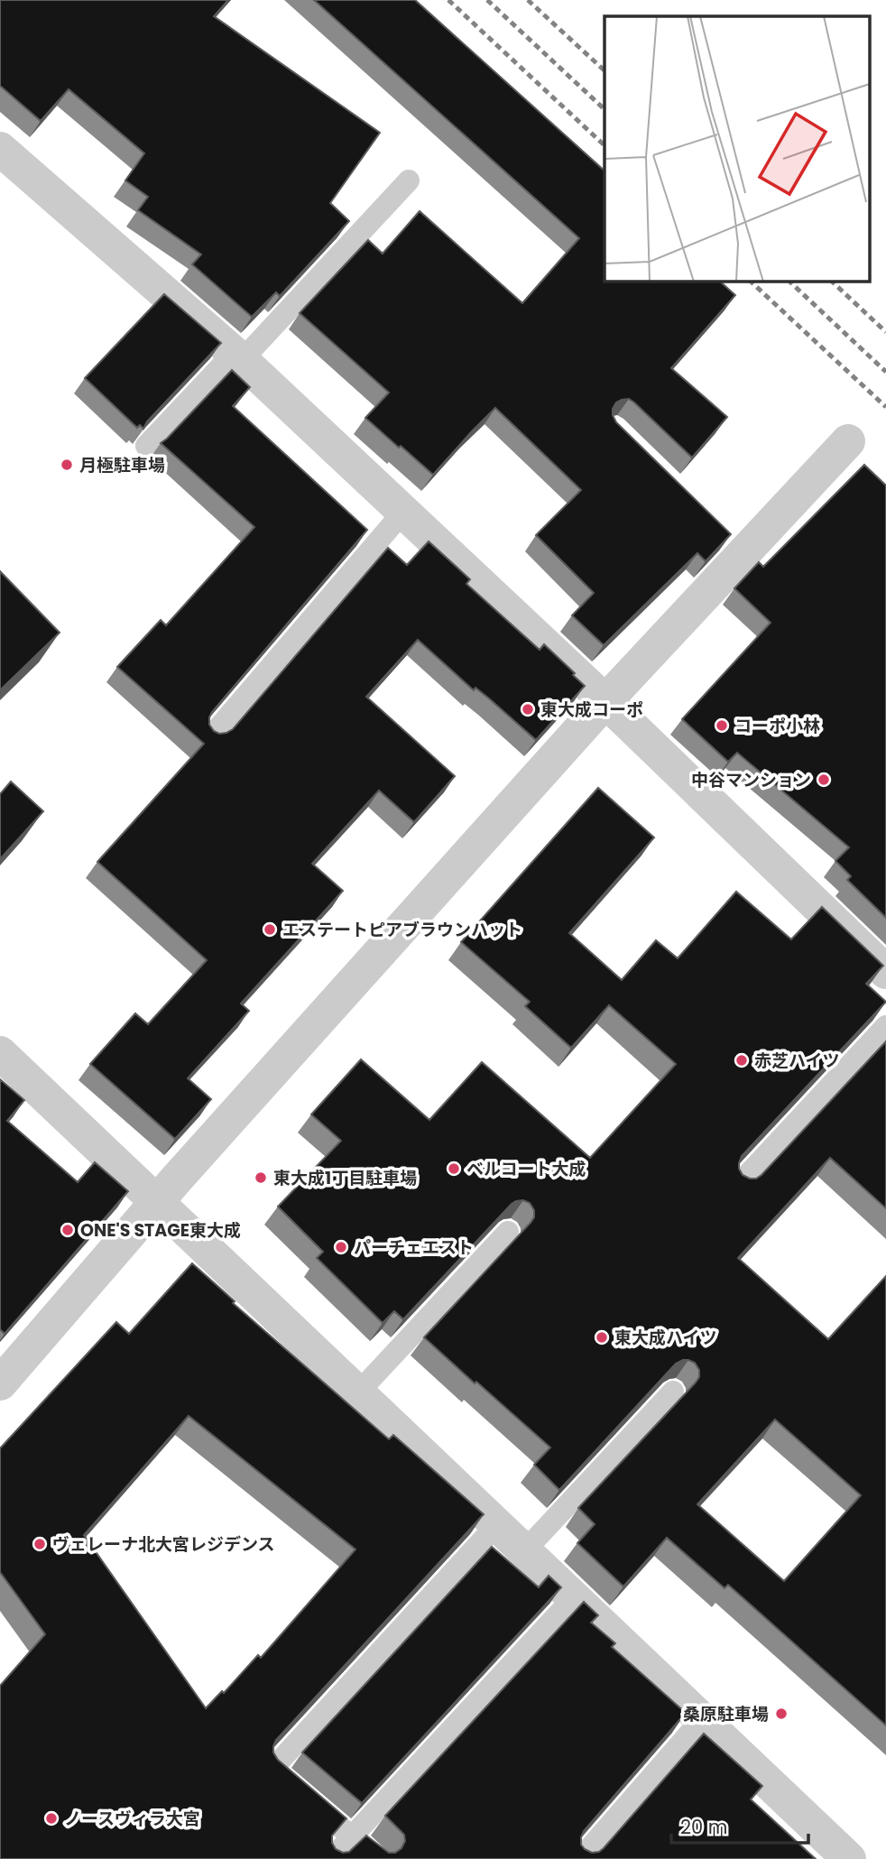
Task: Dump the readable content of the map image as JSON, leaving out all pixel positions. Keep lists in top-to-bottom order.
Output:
{
  "places": [
    "月極駐車場",
    "東大成コーポ",
    "コーポ小林",
    "中谷マンション",
    "エステートピアブラウンハット",
    "赤芝ハイツ",
    "ベルコート大成",
    "東大成1丁目駐車場",
    "ONE'S STAGE東大成",
    "パーチェエスト",
    "東大成ハイツ",
    "ヴェレーナ北大宮レジデンス",
    "桑原駐車場",
    "ノースヴィラ大宮"
  ],
  "scale_bar": "20 m"
}
